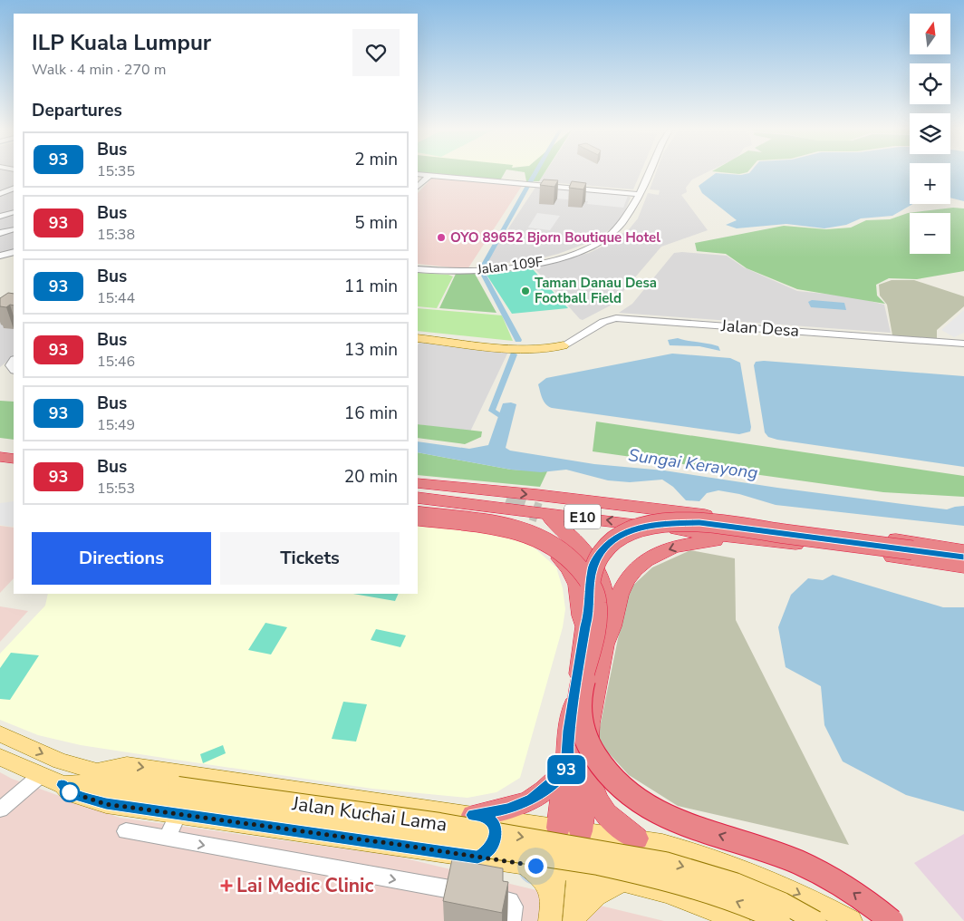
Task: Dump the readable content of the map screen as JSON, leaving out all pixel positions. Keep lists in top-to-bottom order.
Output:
{
  "streets": {
    "highway": ["E10"],
    "main road": ["Jalan Desa", "Jalan Kuchai Lama"],
    "street": ["Jalan 109F"]
  },
  "water": ["Sungai Kerayong"],
  "places": {
    "other": ["OYO 89652 Bjorn Boutique Hotel", "Taman Danau Desa Football Field"],
    "health": ["Lai Medic Clinic"]
  },
  "lines": ["bus line 93"],
  "north": "top",
  "page": {
    "on_map": "93",
    "map_buttons": ["+", "−"],
    "heading": [
      ["ILP Kuala Lumpur", "Walk · 4 min · 270 m"],
      "Departures"
    ],
    "list": [
      {
        "mark": "93",
        "name": "Bus",
        "note": "15:35",
        "value": "2 min"
      },
      {
        "mark": "93",
        "name": "Bus",
        "note": "15:38",
        "value": "5 min"
      },
      {
        "mark": "93",
        "name": "Bus",
        "note": "15:44",
        "value": "11 min"
      },
      {
        "mark": "93",
        "name": "Bus",
        "note": "15:46",
        "value": "13 min"
      },
      {
        "mark": "93",
        "name": "Bus",
        "note": "15:49",
        "value": "16 min"
      },
      {
        "mark": "93",
        "name": "Bus",
        "note": "15:53",
        "value": "20 min"
      }
    ],
    "buttons": ["Directions", "Tickets"]
  }
}
